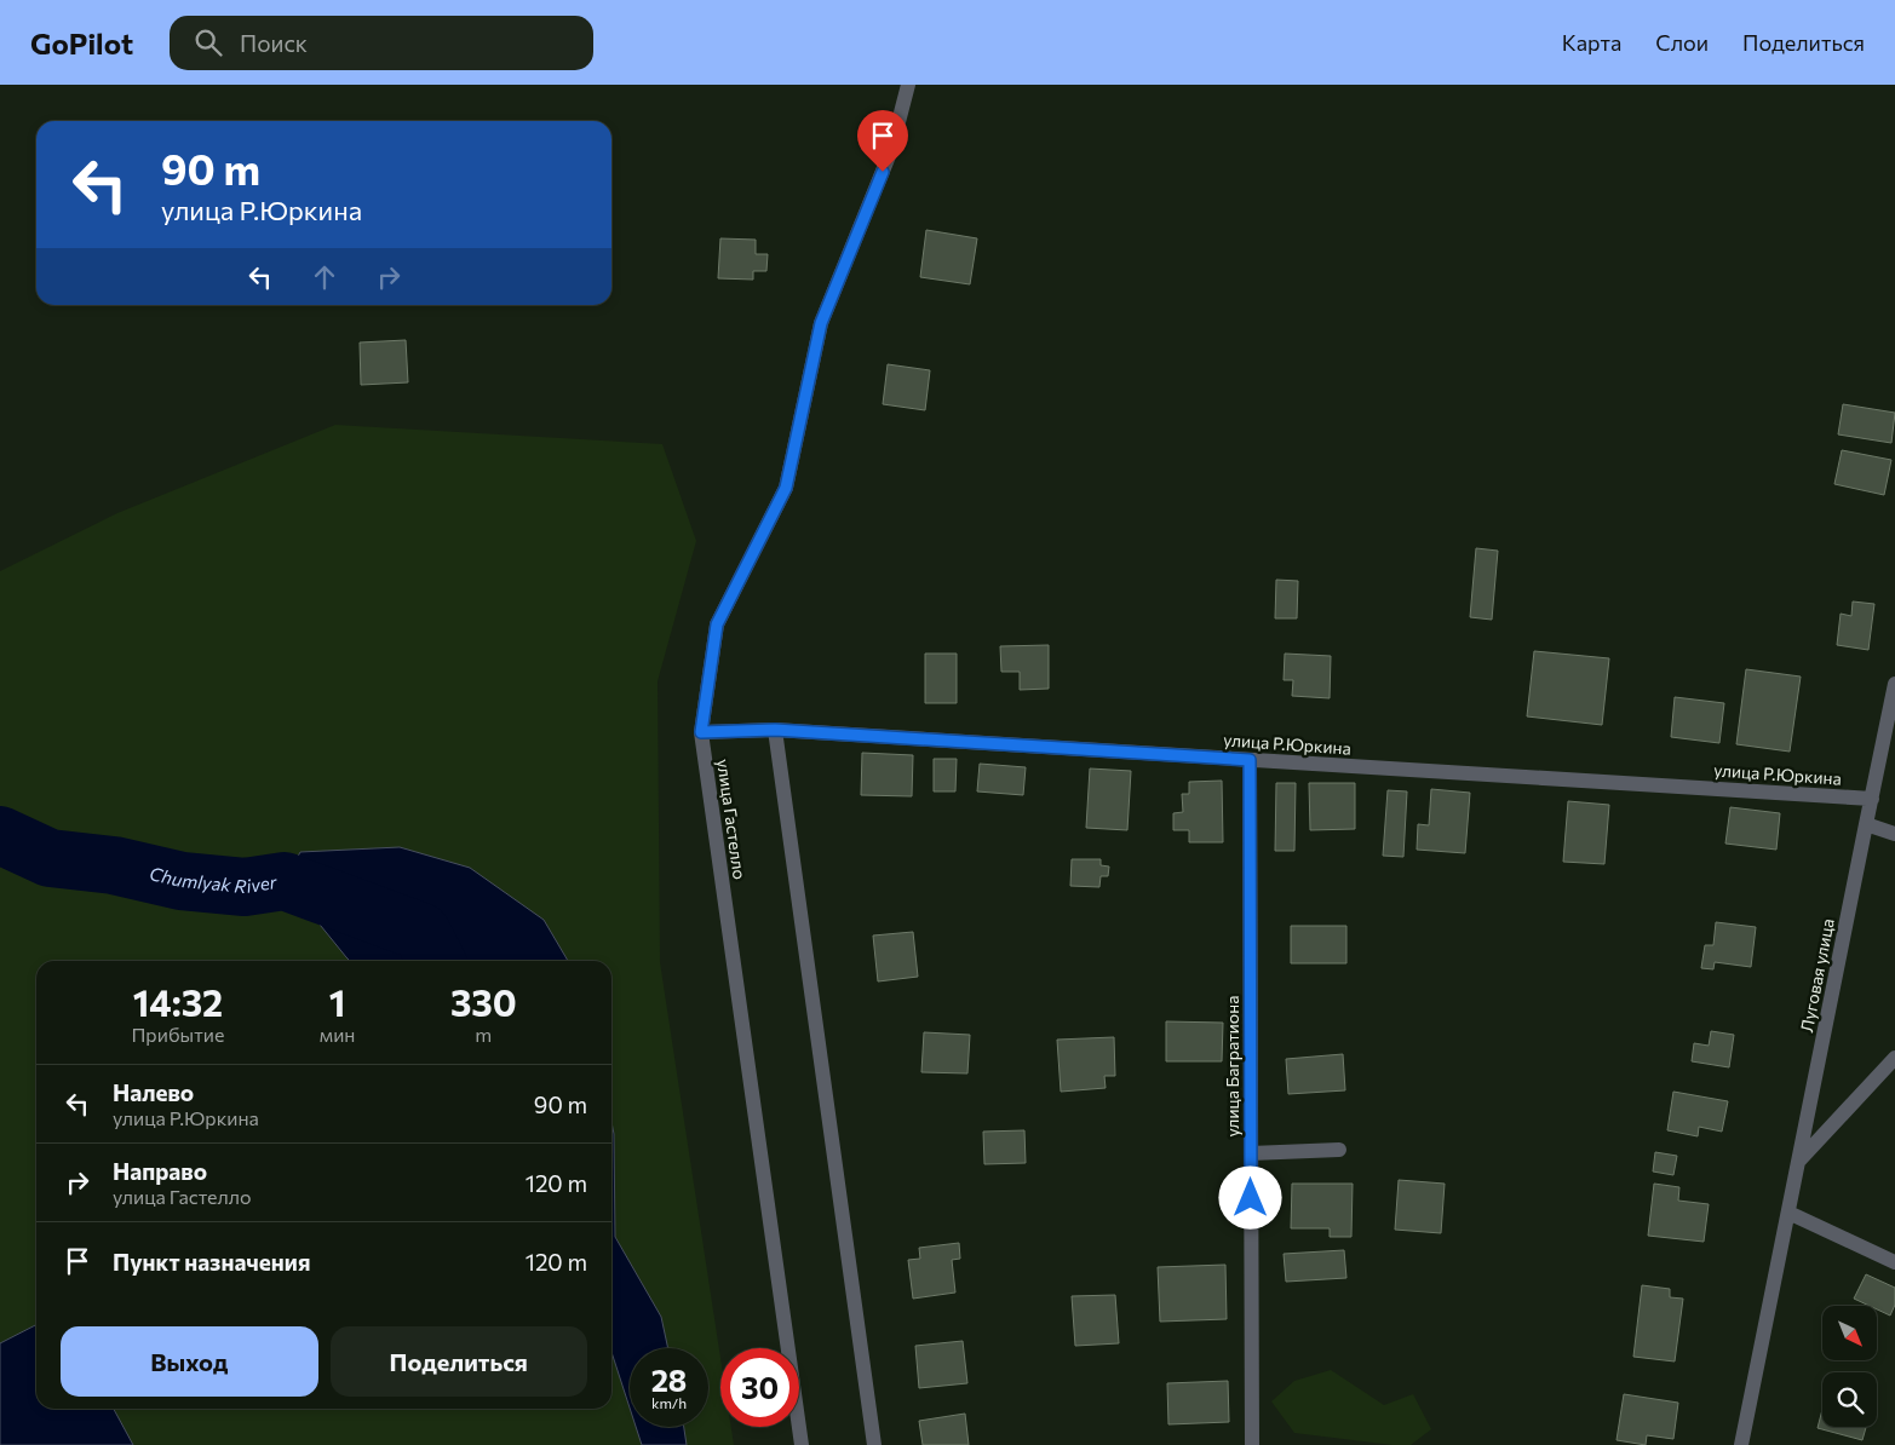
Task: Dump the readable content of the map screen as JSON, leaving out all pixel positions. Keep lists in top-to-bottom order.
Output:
{
  "streets": {
    "street": [
      "улица Р.Юркина",
      "улица Гастелло",
      "Луговая улица",
      "улица Багратиона"
    ]
  },
  "crossings": [
    ["улица Р.Юркина", "улица Гастелло"],
    ["улица Р.Юркина", "Луговая улица"],
    ["улица Р.Юркина", "улица Багратиона"]
  ],
  "water": ["Chumlyak River"],
  "north": "bottom right",
  "page": {
    "header": "GoPilot",
    "search": "Поиск",
    "nav": ["Карта", "Слои", "Поделиться"],
    "turn": ["90 m", "улица Р.Юркина"],
    "eta": [
      "14:32",
      "Прибытие",
      "1",
      "мин",
      "330",
      "m"
    ],
    "list": [
      {
        "name": "Налево",
        "note": "улица Р.Юркина",
        "value": "90 m"
      },
      {
        "name": "Направо",
        "note": "улица Гастелло",
        "value": "120 m"
      },
      {
        "name": "Пункт назначения",
        "value": "120 m"
      }
    ],
    "buttons": ["Выход", "Поделиться"],
    "speed": "28 km/h",
    "limit": "30"
  }
}
